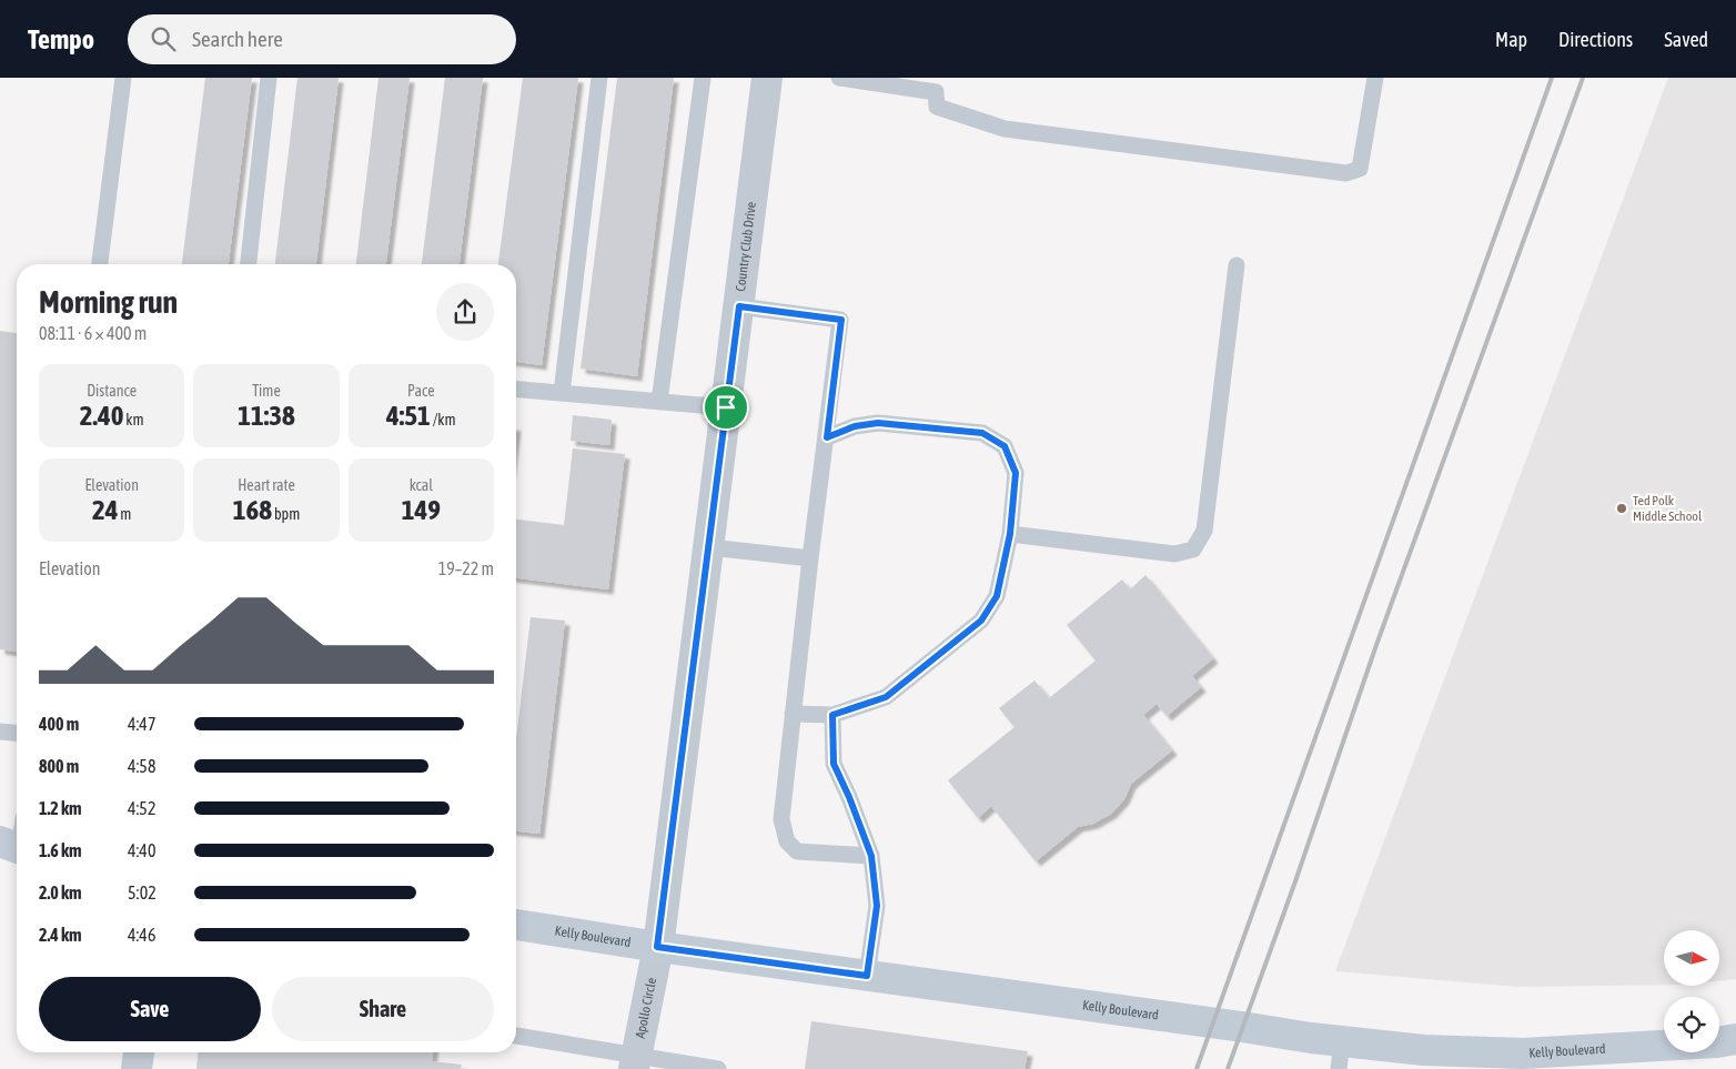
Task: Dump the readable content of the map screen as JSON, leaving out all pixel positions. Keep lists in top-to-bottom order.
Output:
{
  "streets": {
    "street": ["Country Club Drive", "Kelly Boulevard", "Apollo Circle"]
  },
  "crossings": [
    ["Country Club Drive", "Kelly Boulevard"],
    ["Country Club Drive", "Apollo Circle"],
    ["Kelly Boulevard", "Apollo Circle"]
  ],
  "places": ["Ted Polk Middle School"],
  "north": "right",
  "page": {
    "header": "Tempo",
    "search": "Search here",
    "nav": ["Map", "Directions", "Saved"],
    "heading": ["Morning run", "08:11 · 6 × 400 m"],
    "stats": [
      ["Distance", "2.40 km"],
      ["Time", "11:38"],
      ["Pace", "4:51 /km"],
      ["Elevation", "24 m"],
      ["Heart rate", "168 bpm"],
      ["kcal", "149"]
    ],
    "chart": ["Elevation", "19–22 m"],
    "list": [
      {
        "name": "400 m",
        "note": "4:47"
      },
      {
        "name": "800 m",
        "note": "4:58"
      },
      {
        "name": "1.2 km",
        "note": "4:52"
      },
      {
        "name": "1.6 km",
        "note": "4:40"
      },
      {
        "name": "2.0 km",
        "note": "5:02"
      },
      {
        "name": "2.4 km",
        "note": "4:46"
      }
    ],
    "buttons": ["Save", "Share"]
  }
}
